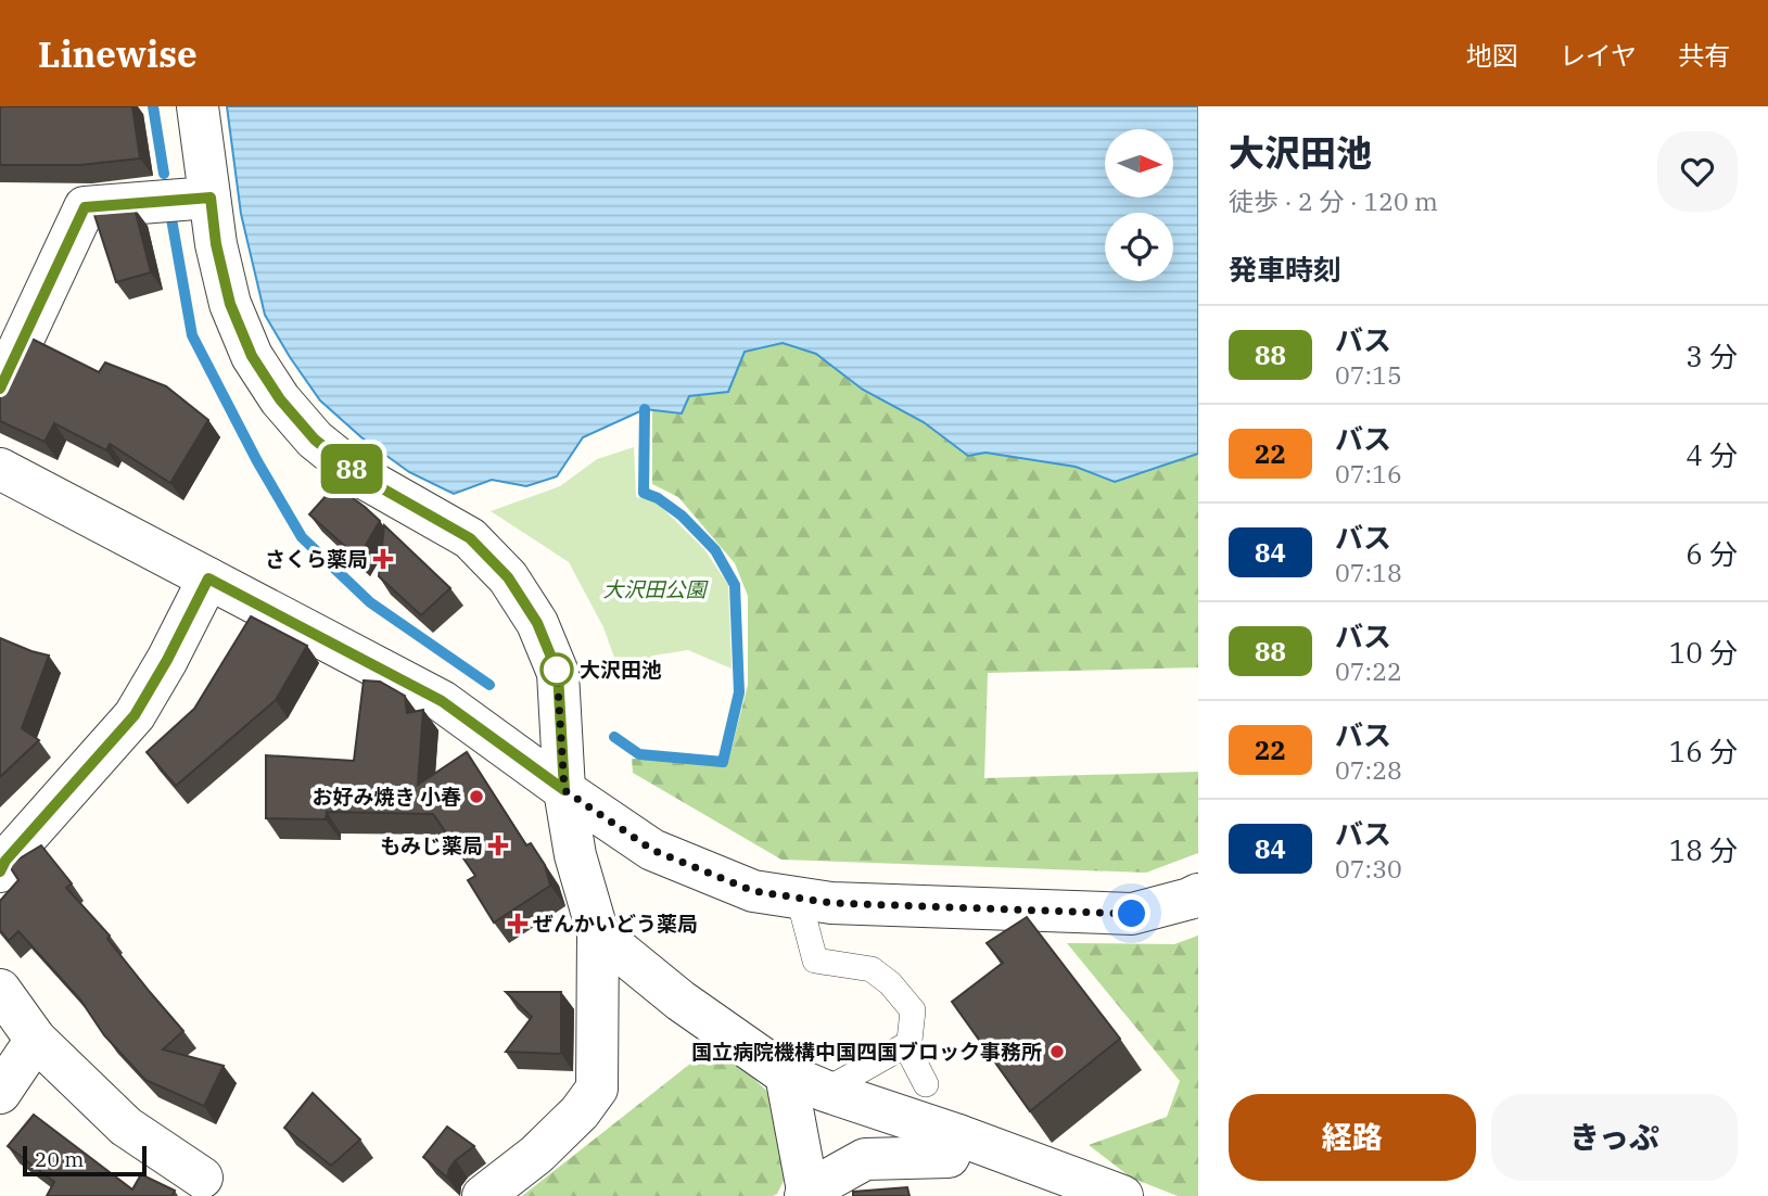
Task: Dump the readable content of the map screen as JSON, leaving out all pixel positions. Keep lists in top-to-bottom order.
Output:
{
  "parks": ["大沢田公園"],
  "places": {
    "health": ["さくら薬局", "もみじ薬局", "ぜんかいどう薬局"],
    "other": ["大沢田池", "お好み焼き 小春", "国立病院機構中国四国ブロック事務所"]
  },
  "lines": ["bus line 88"],
  "scale_bar": "20 m",
  "north": "right",
  "page": {
    "header": "Linewise",
    "nav": ["地図", "レイヤ", "共有"],
    "on_map": "88",
    "heading": [
      ["大沢田池", "徒歩 · 2 分 · 120 m"],
      "発車時刻"
    ],
    "list": [
      {
        "mark": "88",
        "name": "バス",
        "note": "07:15",
        "value": "3 分"
      },
      {
        "mark": "22",
        "name": "バス",
        "note": "07:16",
        "value": "4 分"
      },
      {
        "mark": "84",
        "name": "バス",
        "note": "07:18",
        "value": "6 分"
      },
      {
        "mark": "88",
        "name": "バス",
        "note": "07:22",
        "value": "10 分"
      },
      {
        "mark": "22",
        "name": "バス",
        "note": "07:28",
        "value": "16 分"
      },
      {
        "mark": "84",
        "name": "バス",
        "note": "07:30",
        "value": "18 分"
      }
    ],
    "buttons": ["経路", "きっぷ"],
    "scale": "20 m"
  }
}
